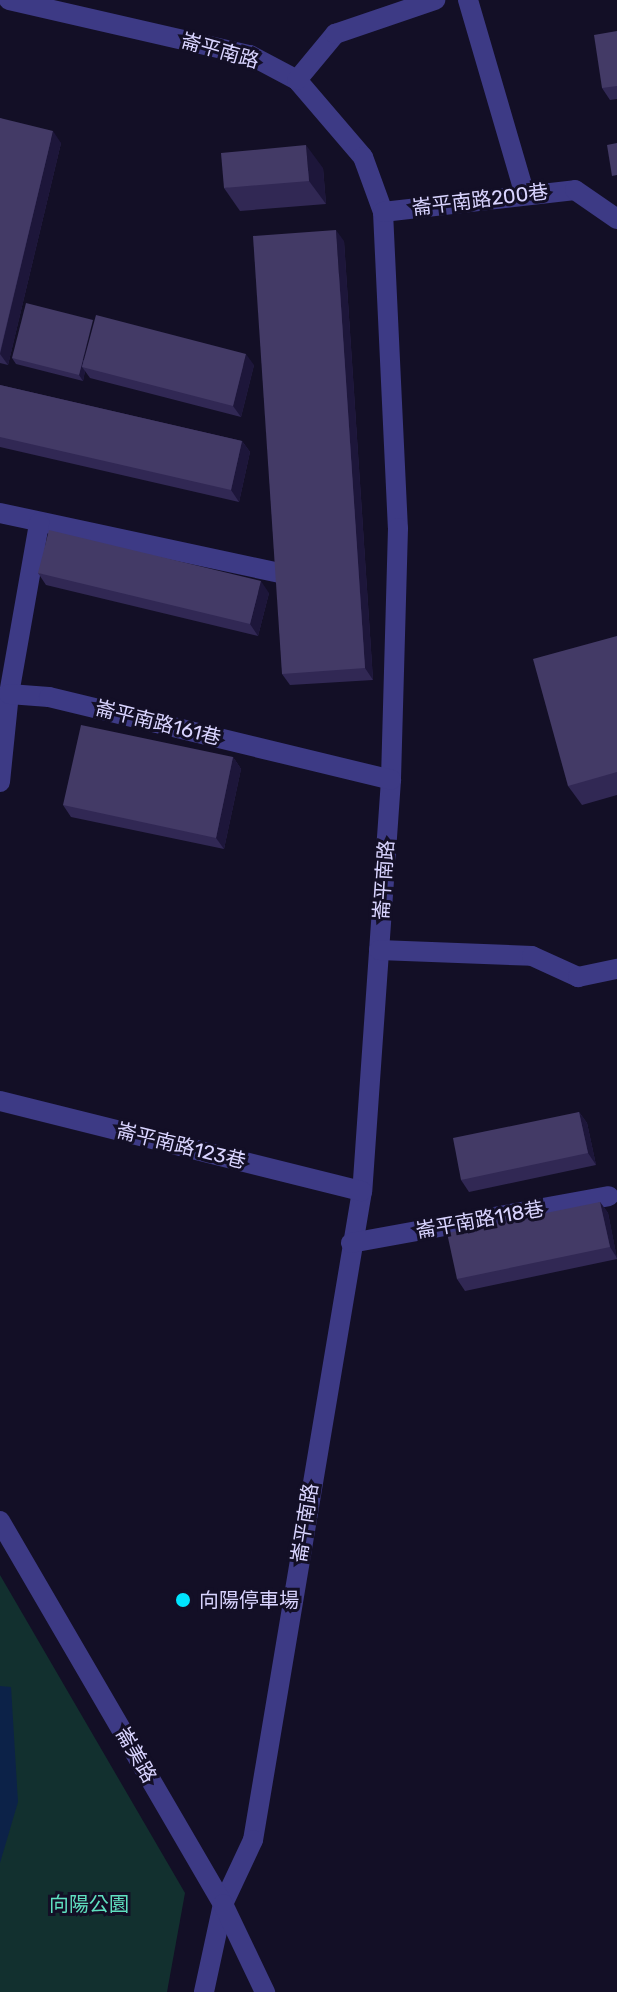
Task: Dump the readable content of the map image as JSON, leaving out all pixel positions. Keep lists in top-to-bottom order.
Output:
{
  "streets": {
    "street": [
      "崙平南路",
      "崙平南路200巷",
      "崙平南路161巷",
      "崙平南路123巷",
      "崙平南路118巷",
      "崙美路"
    ]
  },
  "crossings": [
    ["崙平南路", "崙平南路200巷"],
    ["崙平南路", "崙平南路161巷"],
    ["崙平南路", "崙平南路123巷"],
    ["崙平南路", "崙平南路118巷"],
    ["崙平南路", "崙美路"]
  ],
  "parks": ["向陽公園"],
  "places": ["向陽停車場"]
}
